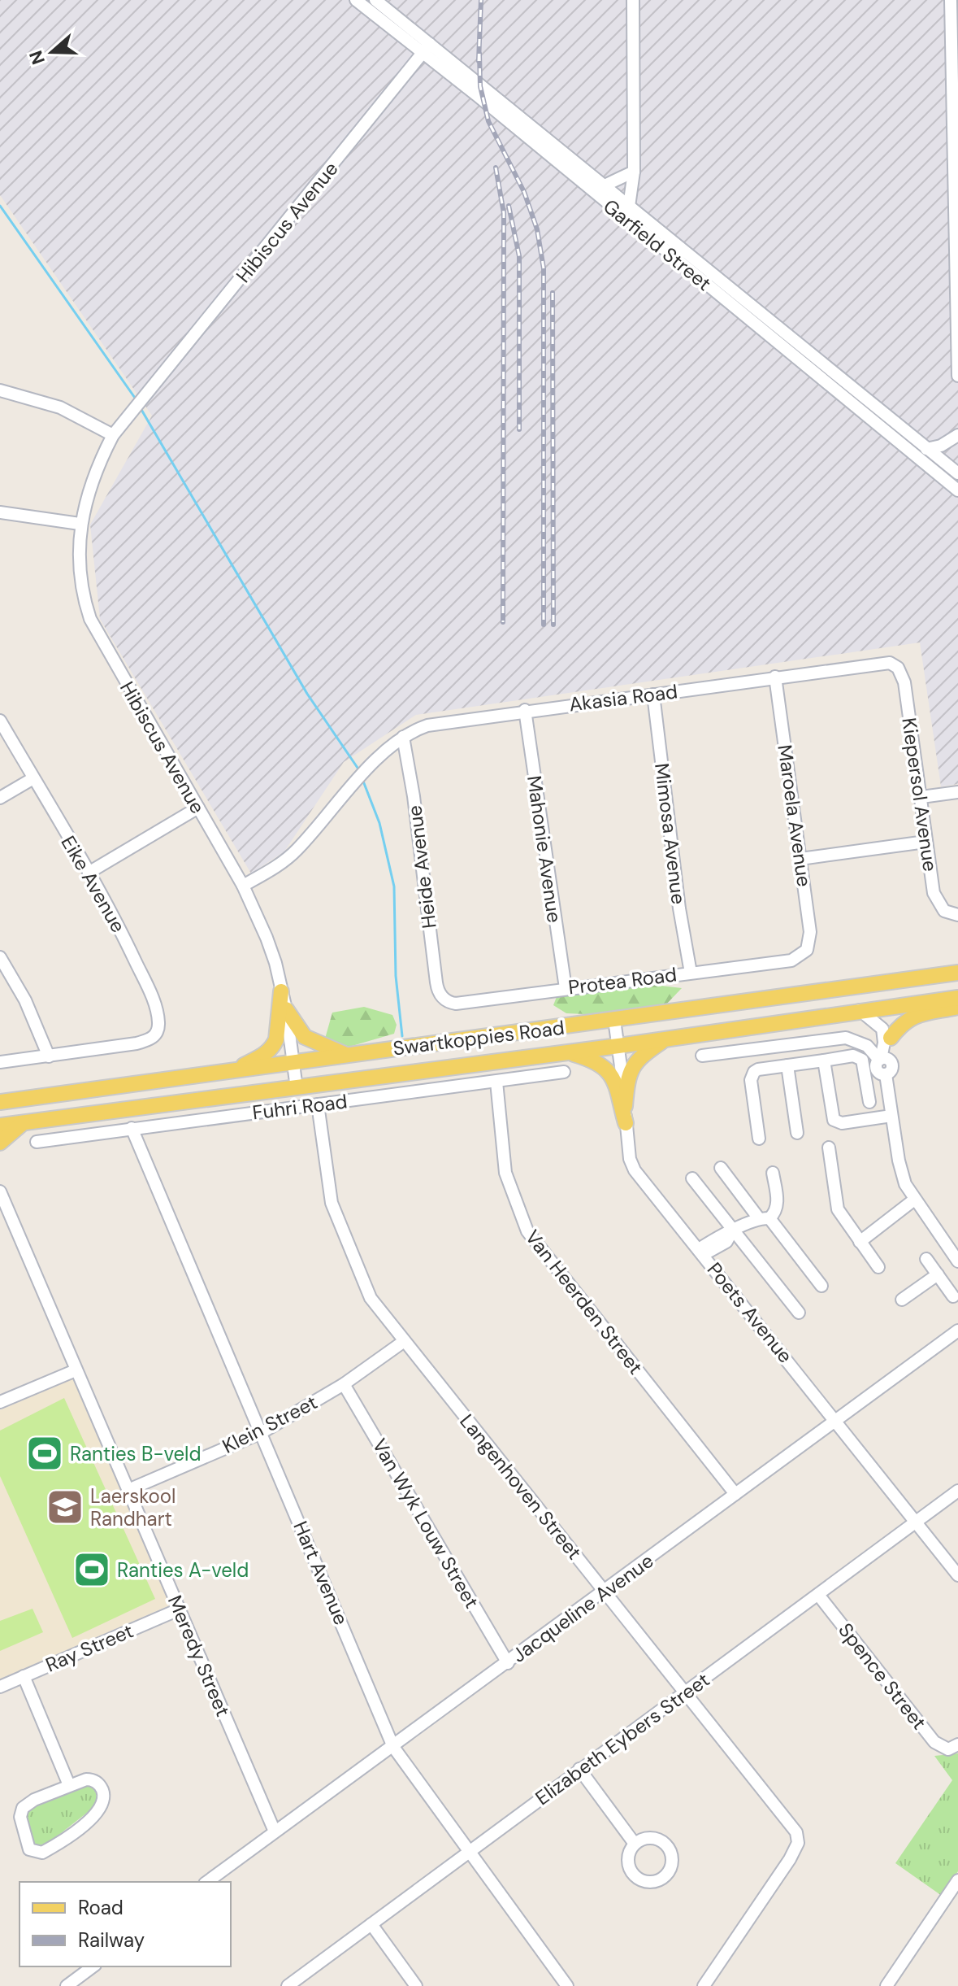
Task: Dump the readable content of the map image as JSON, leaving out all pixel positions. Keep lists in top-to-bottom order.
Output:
{
  "streets": {
    "main road": ["Swartkoppies Road"],
    "street": [
      "Hibiscus Avenue",
      "Garfield Street",
      "Akasia Road",
      "Kiepersol Avenue",
      "Maroela Avenue",
      "Mimosa Avenue",
      "Mahonie Avenue",
      "Heide Avenue",
      "Eike Avenue",
      "Protea Road",
      "Fuhri Road",
      "Van Heerden Street",
      "Poets Avenue",
      "Klein Street",
      "Langenhoven Street",
      "Van Wyk Louw Street",
      "Hart Avenue",
      "Jacqueline Avenue",
      "Ray Street",
      "Meredy Street",
      "Spence Street",
      "Elizabeth Eybers Street"
    ]
  },
  "crossings": [
    ["Hibiscus Avenue", "Garfield Street"],
    ["Hibiscus Avenue", "Akasia Road"],
    ["Hibiscus Avenue", "Swartkoppies Road"],
    ["Akasia Road", "Kiepersol Avenue"],
    ["Akasia Road", "Maroela Avenue"],
    ["Akasia Road", "Mimosa Avenue"],
    ["Akasia Road", "Mahonie Avenue"],
    ["Akasia Road", "Heide Avenue"],
    ["Maroela Avenue", "Protea Road"],
    ["Mimosa Avenue", "Protea Road"],
    ["Mahonie Avenue", "Protea Road"],
    ["Heide Avenue", "Protea Road"],
    ["Swartkoppies Road", "Poets Avenue"],
    ["Fuhri Road", "Van Heerden Street"],
    ["Fuhri Road", "Langenhoven Street"],
    ["Fuhri Road", "Hart Avenue"],
    ["Van Heerden Street", "Jacqueline Avenue"],
    ["Poets Avenue", "Jacqueline Avenue"],
    ["Poets Avenue", "Elizabeth Eybers Street"],
    ["Klein Street", "Langenhoven Street"],
    ["Klein Street", "Van Wyk Louw Street"],
    ["Klein Street", "Hart Avenue"],
    ["Klein Street", "Meredy Street"],
    ["Langenhoven Street", "Jacqueline Avenue"],
    ["Langenhoven Street", "Elizabeth Eybers Street"],
    ["Van Wyk Louw Street", "Jacqueline Avenue"],
    ["Hart Avenue", "Jacqueline Avenue"],
    ["Hart Avenue", "Elizabeth Eybers Street"],
    ["Jacqueline Avenue", "Meredy Street"],
    ["Ray Street", "Meredy Street"],
    ["Spence Street", "Elizabeth Eybers Street"]
  ],
  "places": {
    "sports": ["Ranties B-veld", "Ranties A-veld"],
    "school or university": ["Laerskool Randhart"]
  },
  "legend": ["Road", "Railway"],
  "north": "left"
}
